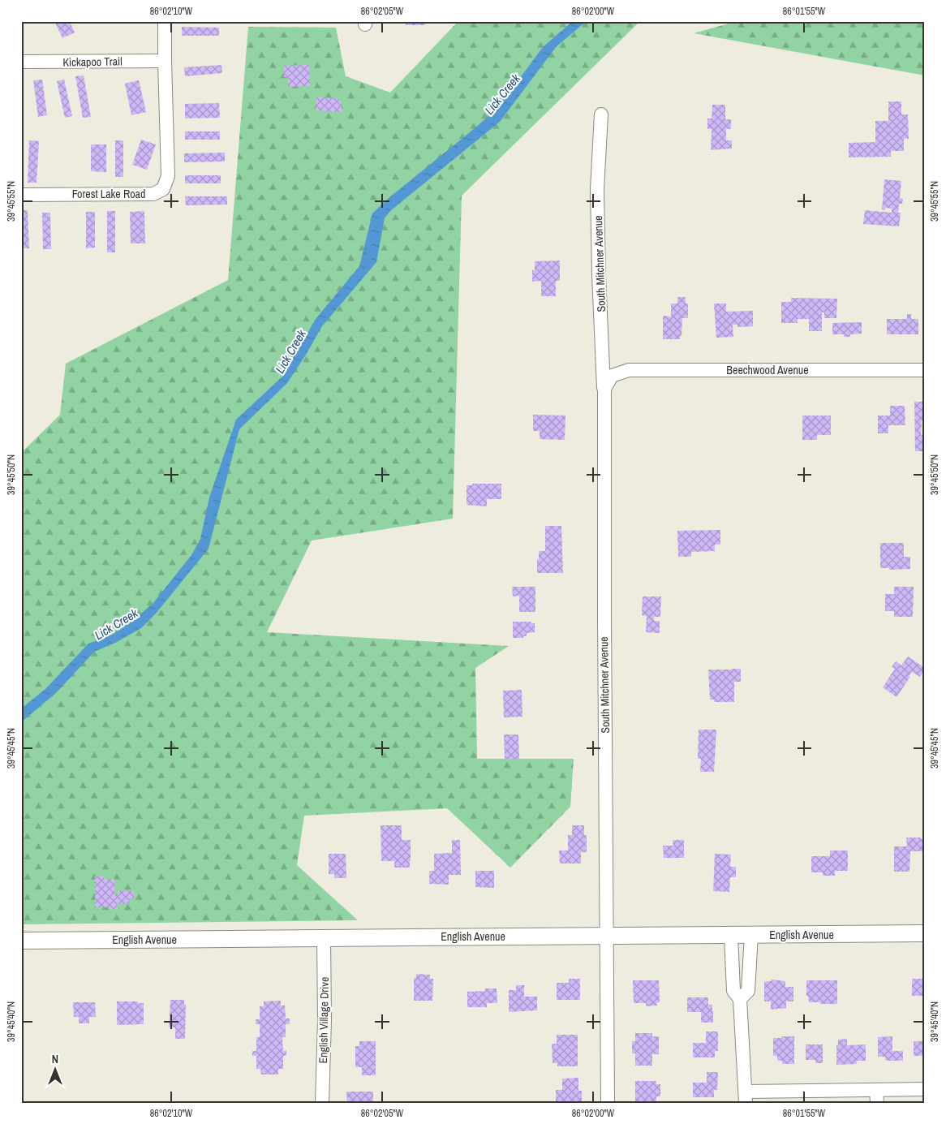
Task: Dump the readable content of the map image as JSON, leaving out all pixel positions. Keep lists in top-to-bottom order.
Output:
{
  "streets": {
    "street": [
      "Kickapoo Trail",
      "Forest Lake Road",
      "South Mitchner Avenue",
      "Beechwood Avenue",
      "English Avenue",
      "English Village Drive"
    ]
  },
  "crossings": [
    ["Kickapoo Trail", "Forest Lake Road"],
    ["South Mitchner Avenue", "Beechwood Avenue"],
    ["South Mitchner Avenue", "English Avenue"],
    ["English Avenue", "English Village Drive"]
  ],
  "water": ["Lick Creek"],
  "north": "top",
  "coordinates": [
    "86°02'10\"W",
    "86°02'05\"W",
    "86°02'00\"W",
    "86°01'55\"W",
    "39°45'55\"N",
    "39°45'50\"N",
    "39°45'45\"N",
    "39°45'40\"N"
  ]
}
